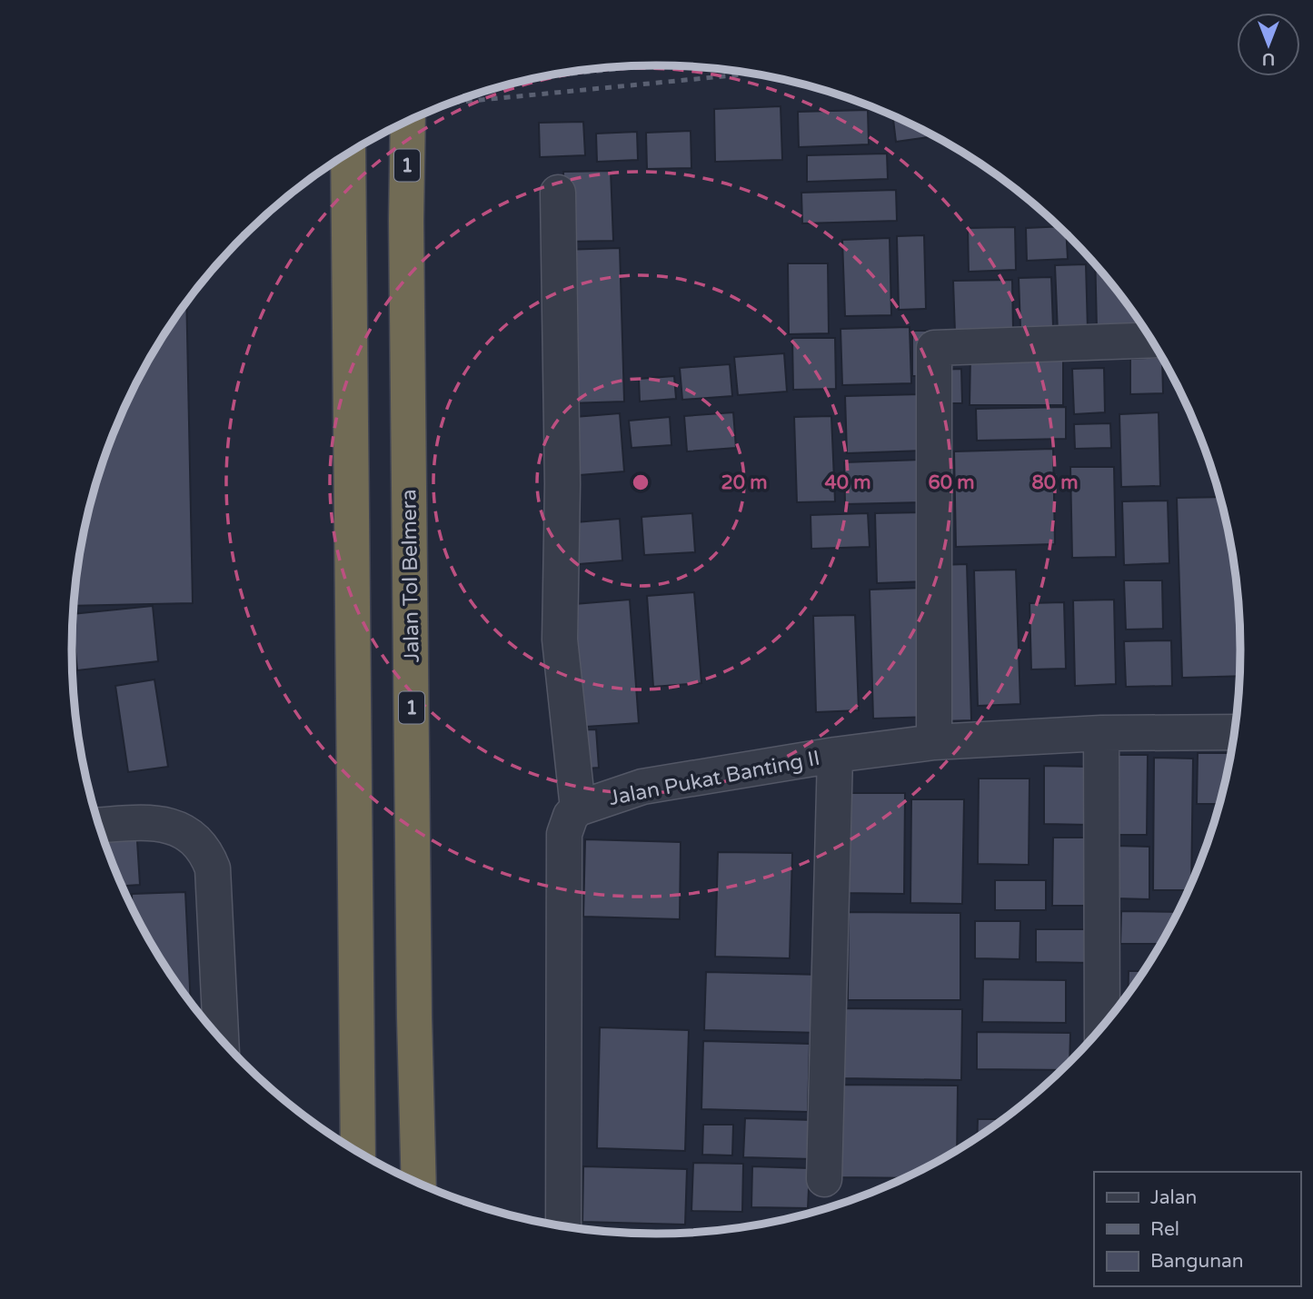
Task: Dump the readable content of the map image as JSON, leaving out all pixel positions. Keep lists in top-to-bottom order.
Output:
{
  "streets": {
    "highway": ["1", "Jalan Tol Belmera"],
    "street": ["Jalan Pukat Banting II"]
  },
  "legend": ["Jalan", "Rel", "Bangunan"],
  "north": "bottom",
  "rings": [
    "20 m",
    "40 m",
    "60 m",
    "80 m"
  ]
}
